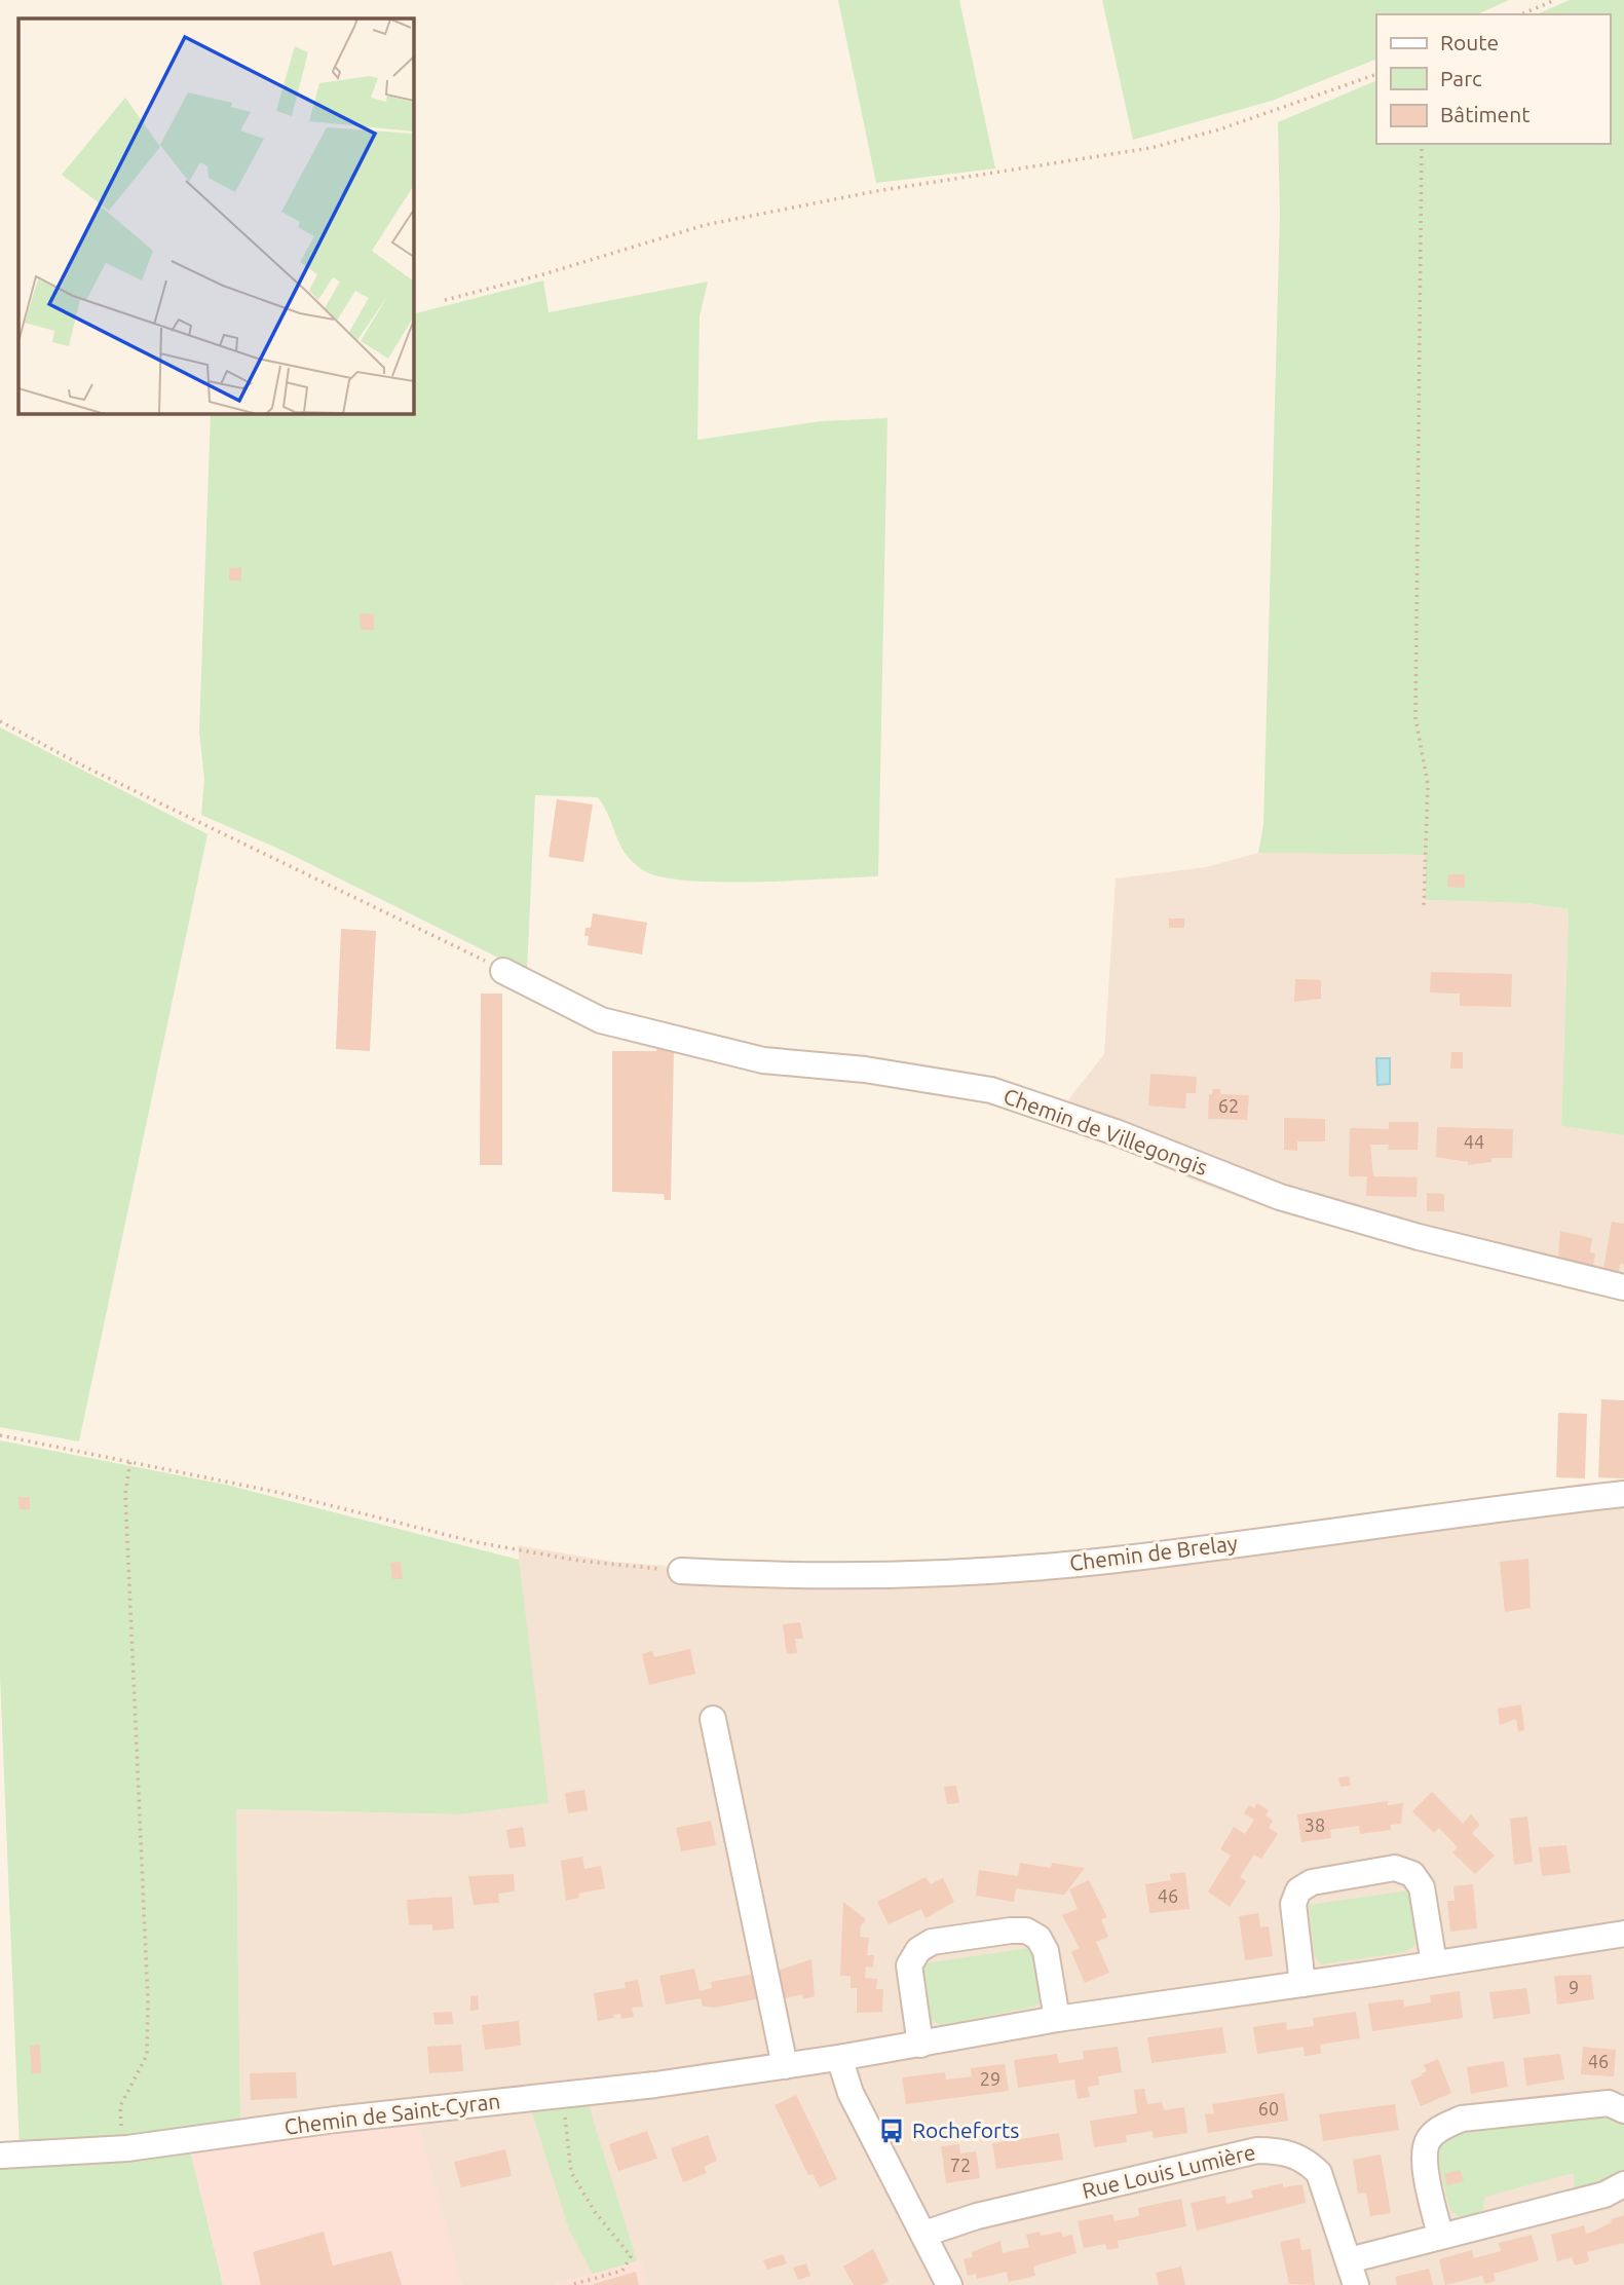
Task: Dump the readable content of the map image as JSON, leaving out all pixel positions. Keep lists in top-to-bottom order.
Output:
{
  "streets": {
    "street": [
      "Chemin de Villegongis",
      "Chemin de Brelay",
      "Chemin de Saint-Cyran",
      "Rue Louis Lumière"
    ]
  },
  "places": {
    "bus stop": ["Rocheforts"]
  },
  "house_numbers": [
    "62",
    "44",
    "38",
    "46",
    "9",
    "46",
    "29",
    "60",
    "72"
  ],
  "legend": ["Route", "Parc", "Bâtiment"]
}
